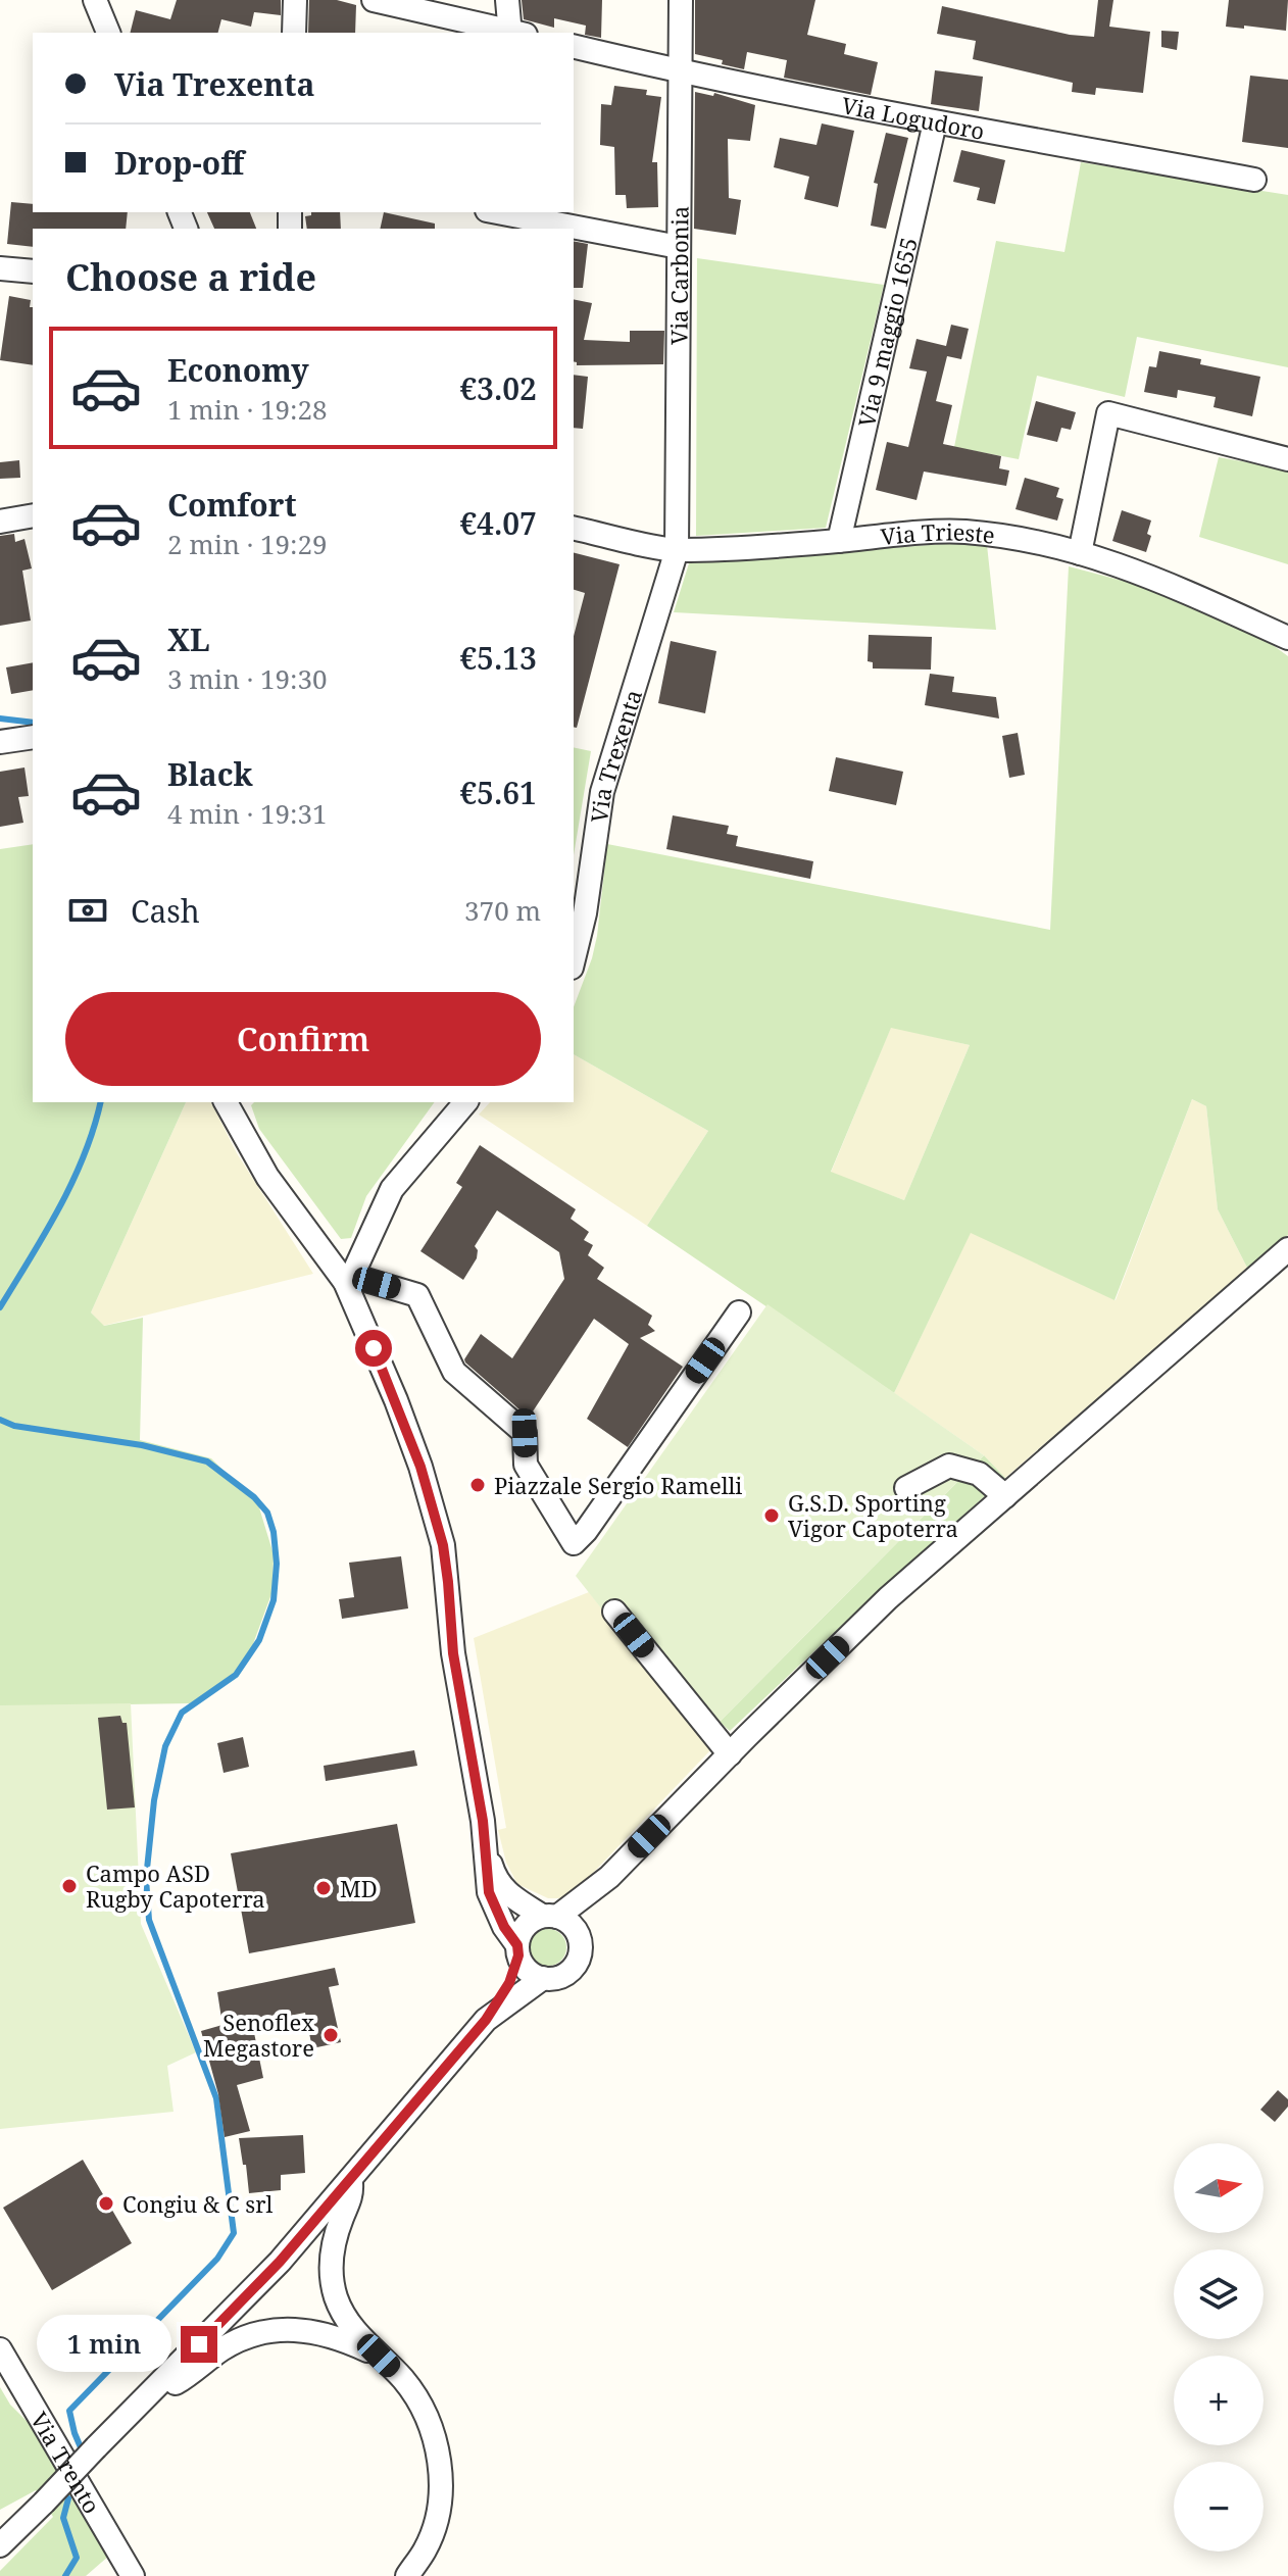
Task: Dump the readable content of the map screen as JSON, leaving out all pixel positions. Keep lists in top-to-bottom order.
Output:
{
  "streets": {
    "street": [
      "Via Logudoro",
      "Via Carbonia",
      "Via 9 maggio 1655",
      "Via Trieste",
      "Via Trexenta",
      "Via Trento"
    ]
  },
  "crossings": [
    ["Via Logudoro", "Via Carbonia"],
    ["Via Logudoro", "Via 9 maggio 1655"],
    ["Via Carbonia", "Via Trieste"],
    ["Via Carbonia", "Via Trexenta"],
    ["Via 9 maggio 1655", "Via Trieste"],
    ["Via Trieste", "Via Trexenta"]
  ],
  "places": [
    "Piazzale Sergio Ramelli",
    "G.S.D. Sporting Vigor Capoterra",
    "Campo ASD Rugby Capoterra",
    "MD",
    "Senoflex Megastore",
    "Congiu & C srl"
  ],
  "north": "right",
  "page": {
    "banner": ["Via Trexenta", "Drop-off"],
    "heading": "Choose a ride",
    "list": [
      {
        "name": "Economy",
        "note": "1 min · 19:28",
        "value": "€3.02"
      },
      {
        "name": "Comfort",
        "note": "2 min · 19:29",
        "value": "€4.07"
      },
      {
        "name": "XL",
        "note": "3 min · 19:30",
        "value": "€5.13"
      },
      {
        "name": "Black",
        "note": "4 min · 19:31",
        "value": "€5.61"
      }
    ],
    "pay": ["Cash", "370 m"],
    "buttons": "Confirm",
    "map_buttons": ["+", "−"],
    "bubble": "1 min"
  }
}
